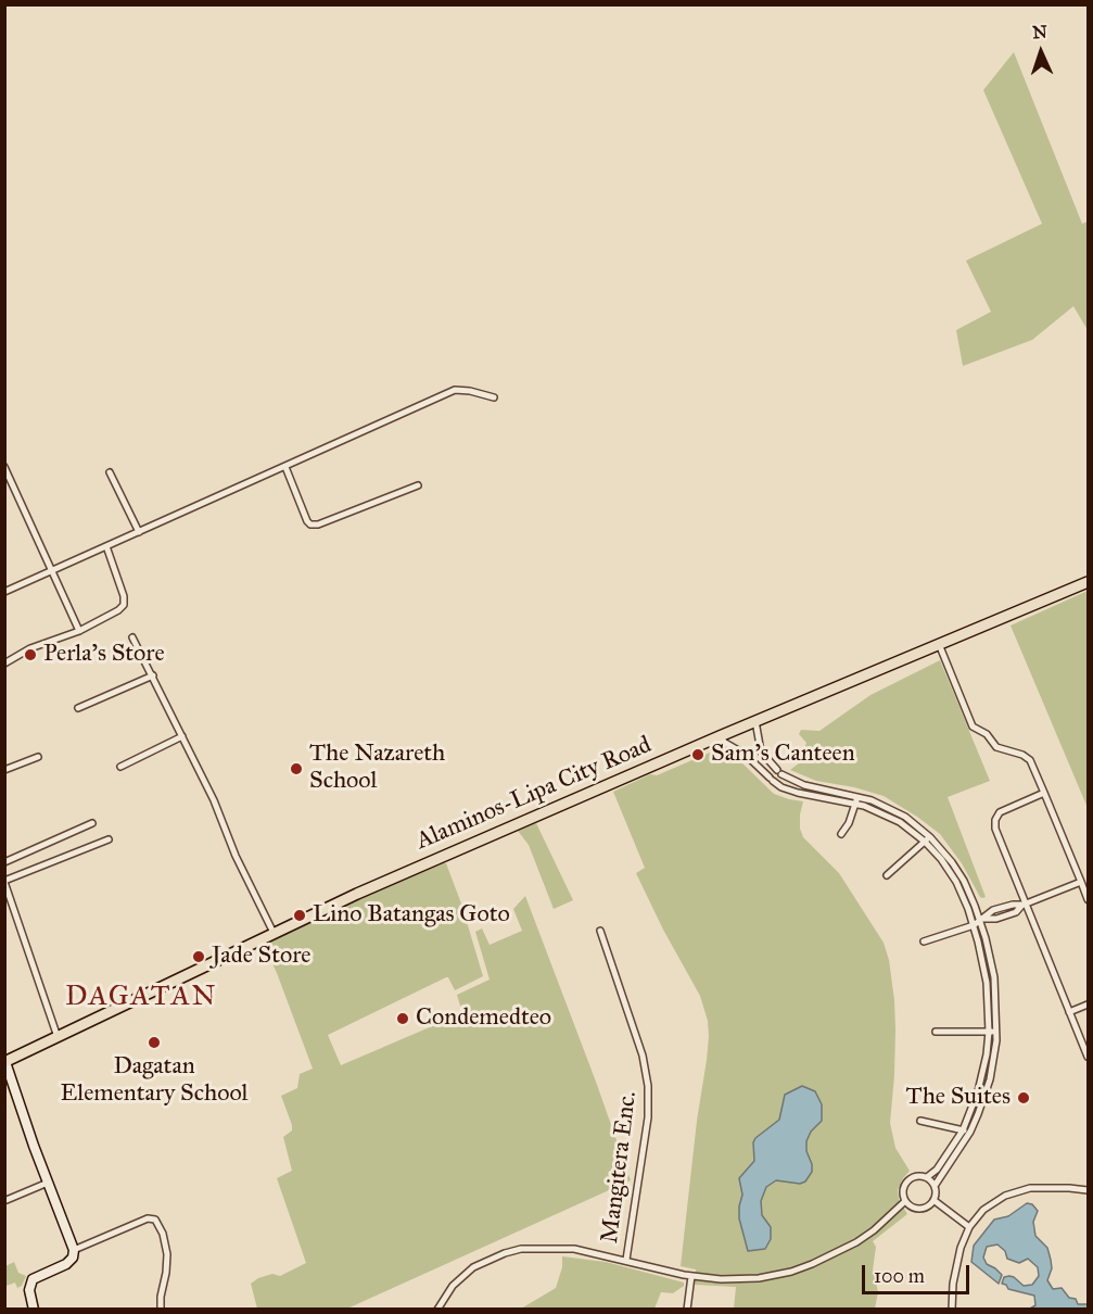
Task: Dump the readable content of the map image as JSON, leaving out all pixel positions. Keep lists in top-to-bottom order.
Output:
{
  "streets": {
    "main road": ["Alaminos-Lipa City Road"],
    "street": ["Mangitera Enc."]
  },
  "districts": ["DAGATAN"],
  "places": [
    "Perla's Store",
    "Sam's Canteen",
    "The Nazareth School",
    "Lino Batangas Goto",
    "Jade Store",
    "Condemedteo",
    "Dagatan Elementary School",
    "The Suites"
  ],
  "scale_bar": "100 m",
  "north": "top"
}
